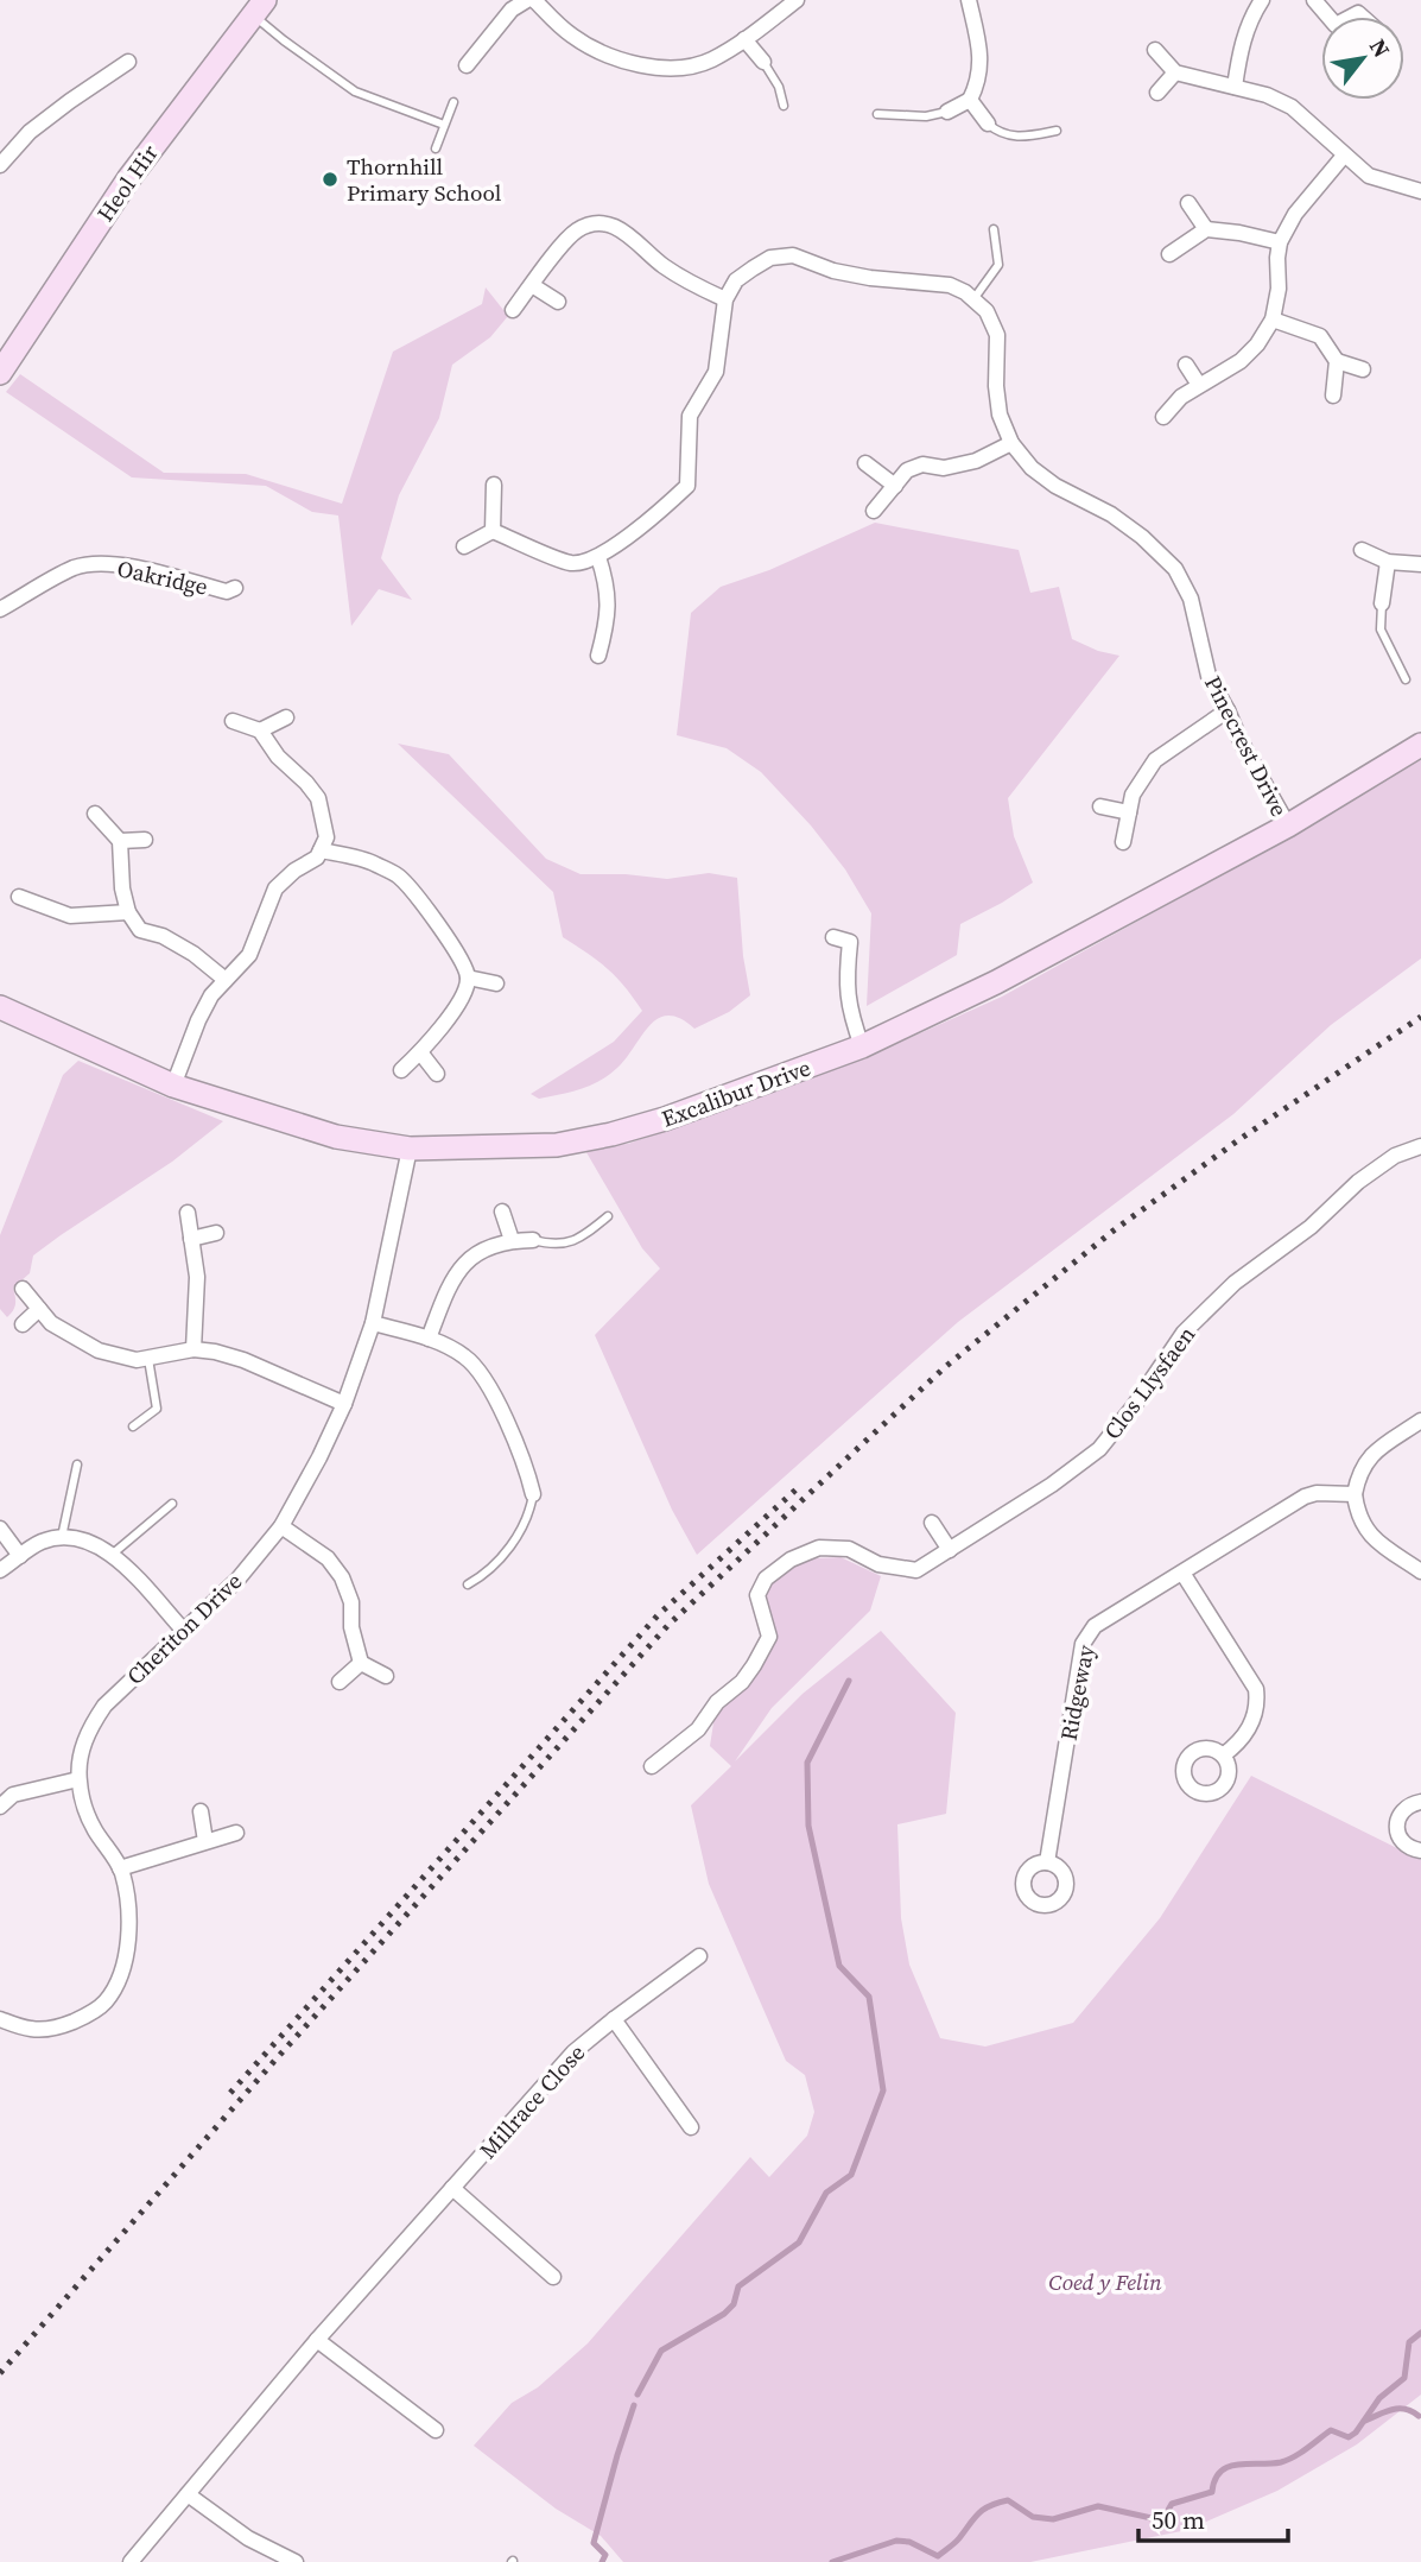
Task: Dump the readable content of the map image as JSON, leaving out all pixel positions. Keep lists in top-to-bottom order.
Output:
{
  "streets": {
    "street": [
      "Heol Hir",
      "Oakridge",
      "Pinecrest Drive",
      "Excalibur Drive",
      "Clos Llysfaen",
      "Cheriton Drive",
      "Ridgeway",
      "Millrace Close"
    ]
  },
  "crossings": [
    ["Pinecrest Drive", "Excalibur Drive"],
    ["Excalibur Drive", "Cheriton Drive"]
  ],
  "parks": ["Coed y Felin"],
  "places": ["Thornhill Primary School"],
  "scale_bar": "50 m",
  "north": "top right"
}
